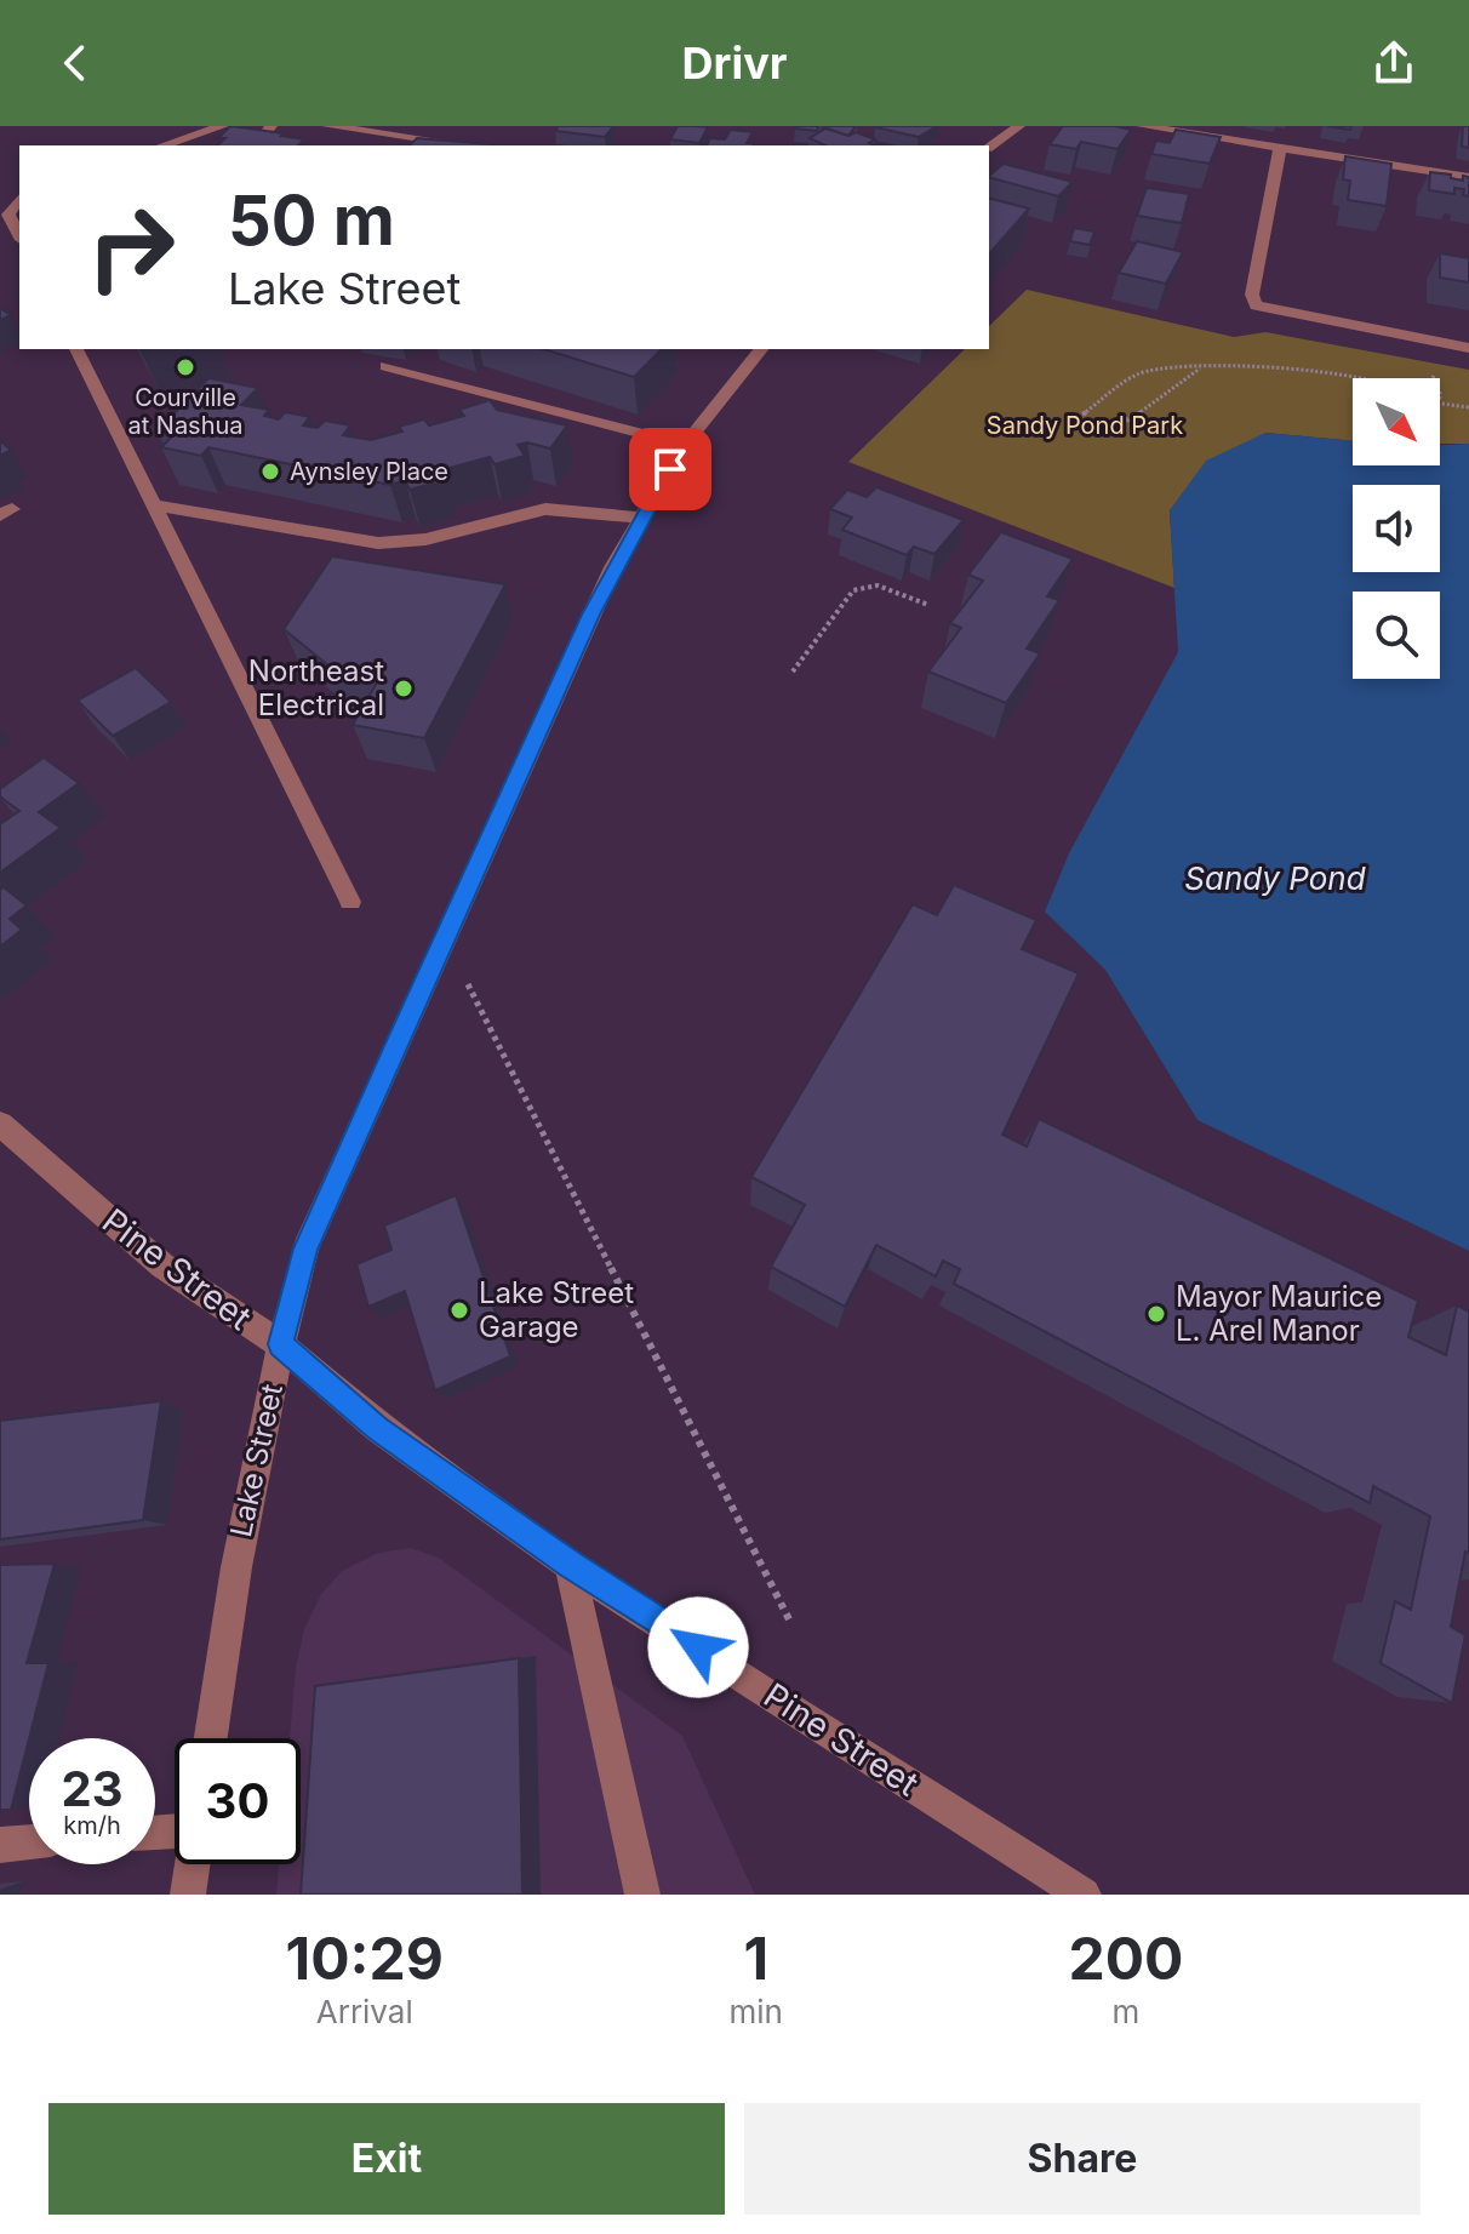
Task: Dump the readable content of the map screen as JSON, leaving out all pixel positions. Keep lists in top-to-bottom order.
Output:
{
  "streets": {
    "street": ["Pine Street", "Lake Street"]
  },
  "crossings": [
    ["Pine Street", "Lake Street"]
  ],
  "water": ["Sandy Pond"],
  "parks": ["Sandy Pond Park"],
  "places": [
    "Courville at Nashua",
    "Aynsley Place",
    "Northeast Electrical",
    "Lake Street Garage",
    "Mayor Maurice L. Arel Manor"
  ],
  "north": "bottom right",
  "page": {
    "header": "Drivr",
    "turn": ["50 m", "Lake Street"],
    "speed": "23 km/h",
    "limit": "30",
    "eta": [
      "10:29",
      "Arrival",
      "1",
      "min",
      "200",
      "m"
    ],
    "buttons": ["Exit", "Share"]
  }
}
